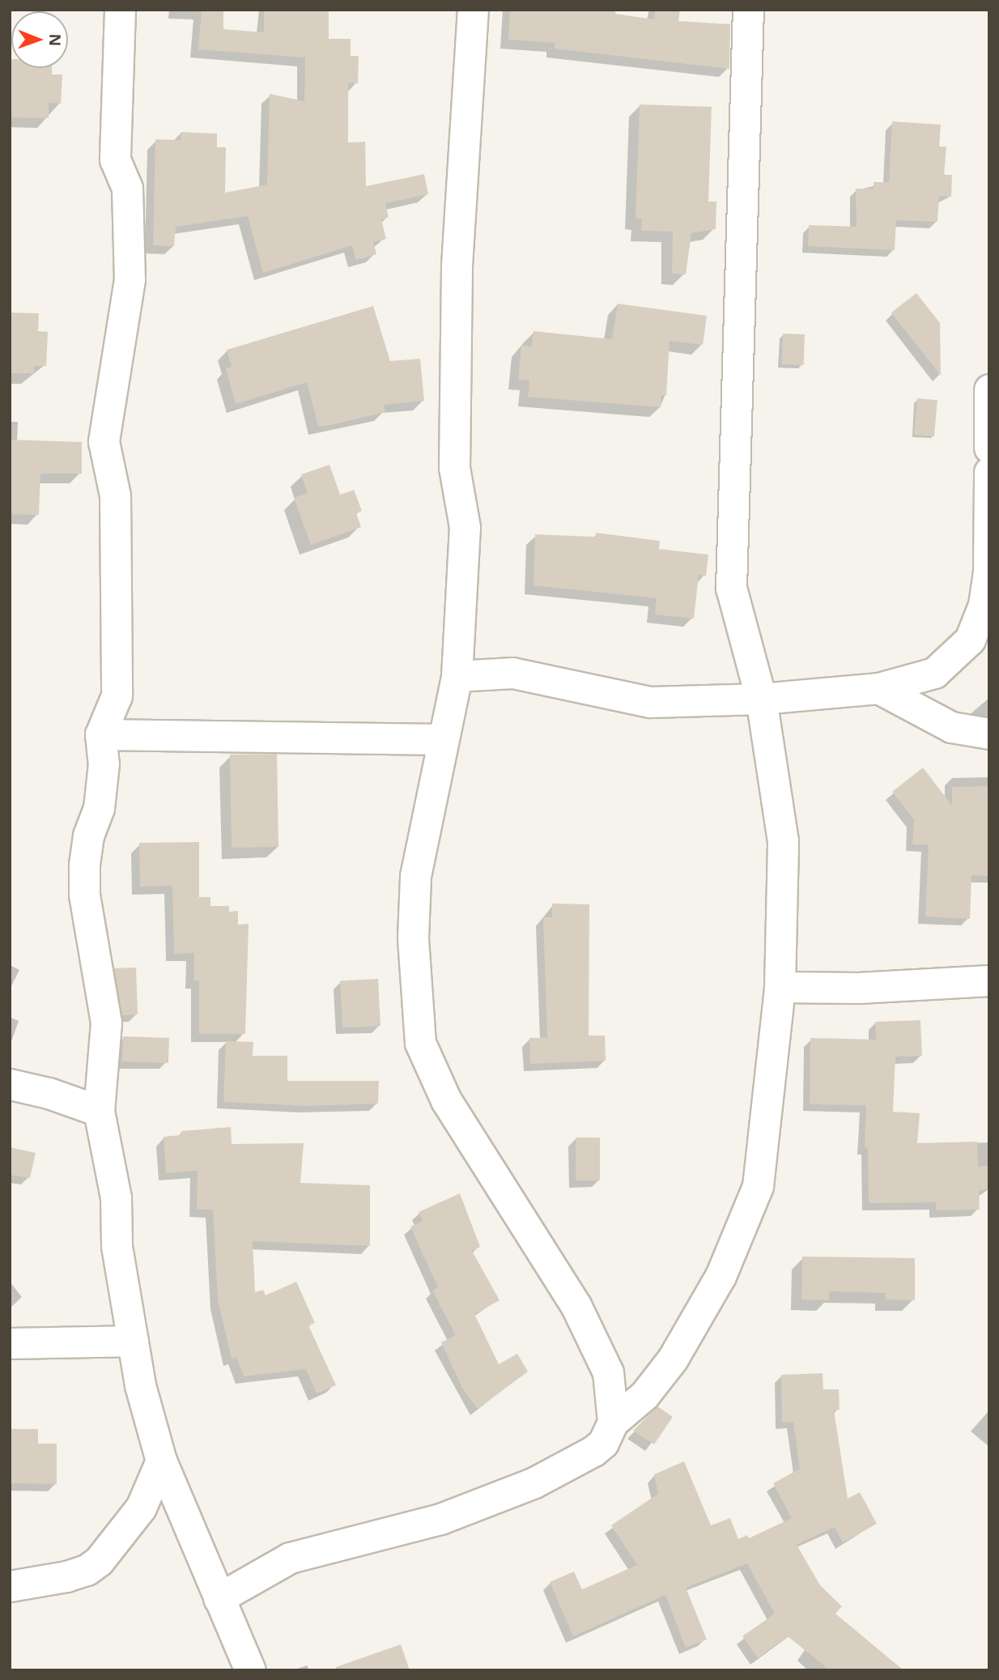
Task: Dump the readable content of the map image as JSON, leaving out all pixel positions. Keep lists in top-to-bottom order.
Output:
{
  "north": "right"
}
